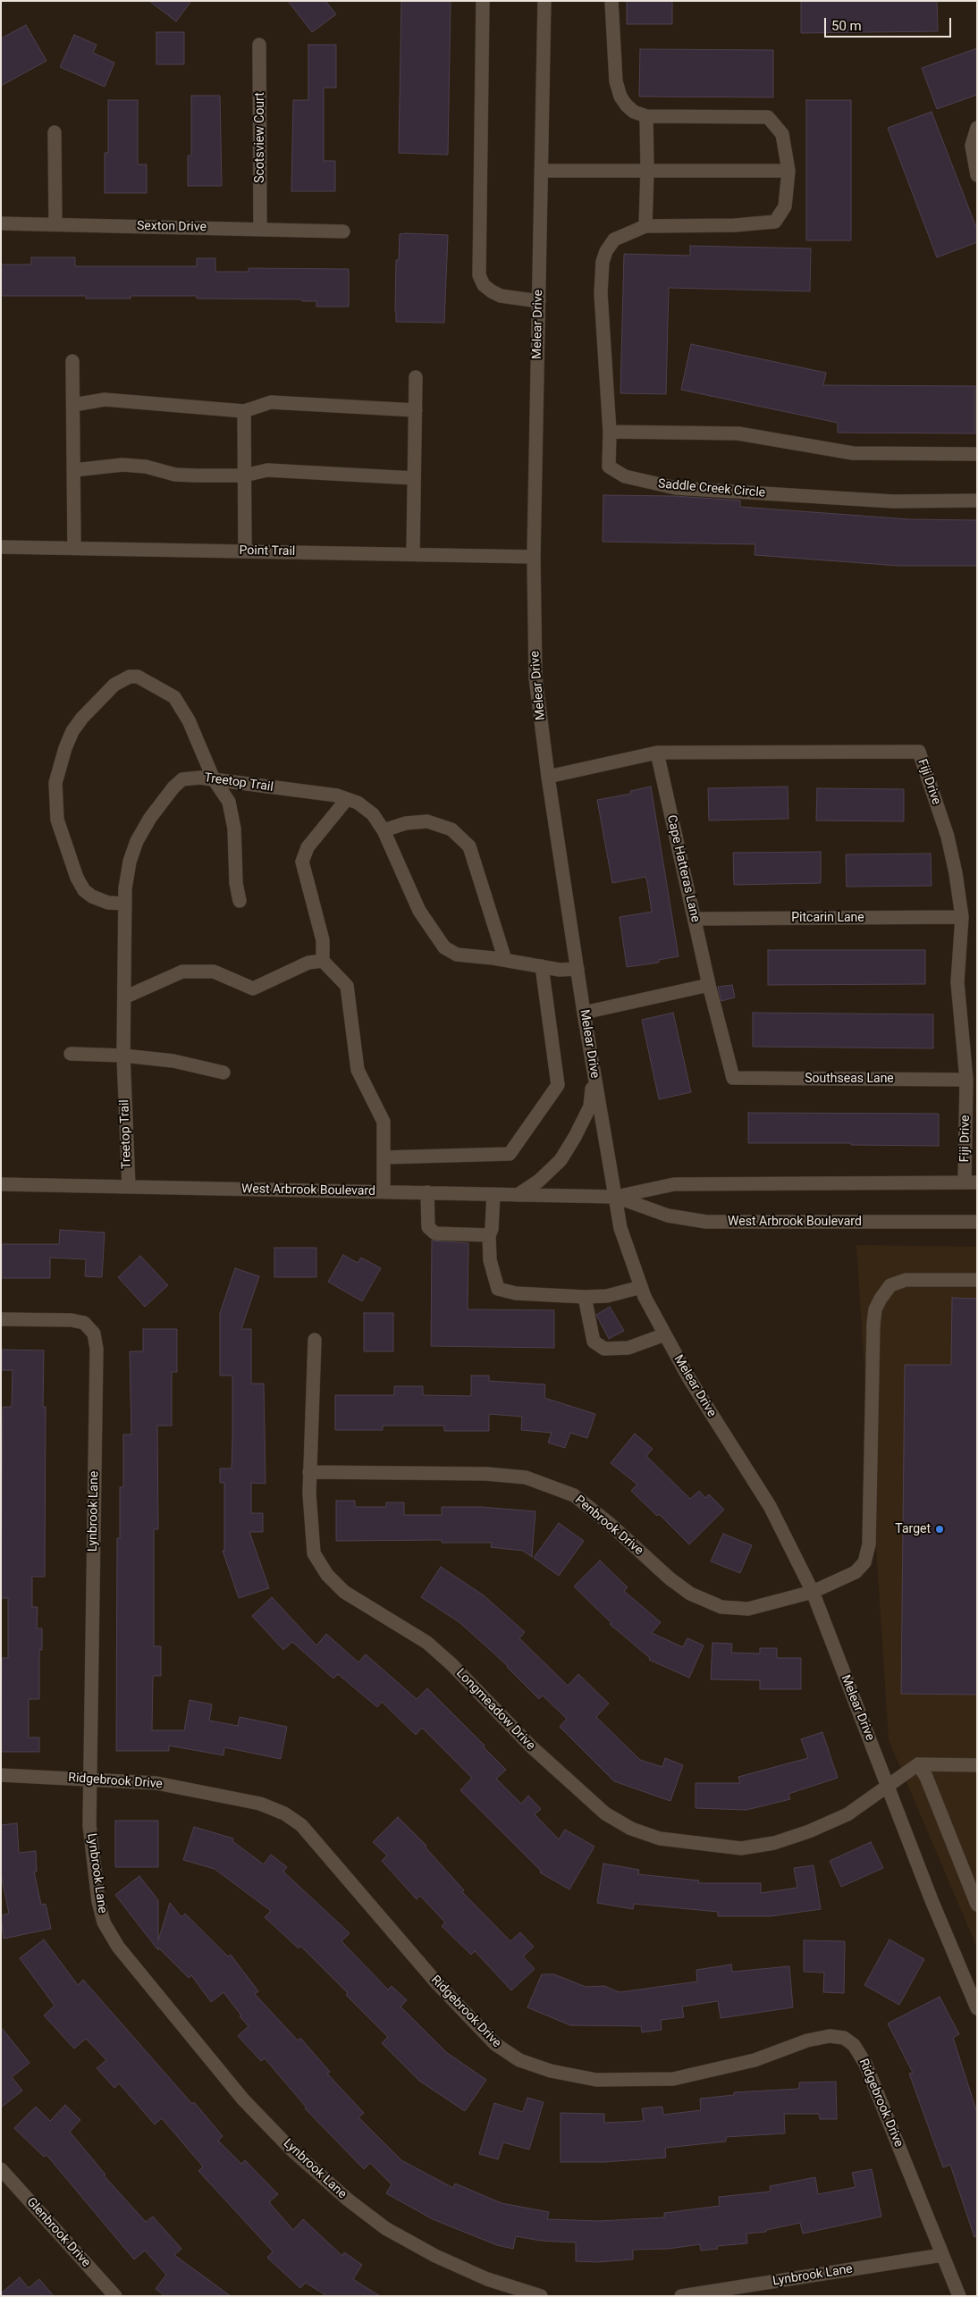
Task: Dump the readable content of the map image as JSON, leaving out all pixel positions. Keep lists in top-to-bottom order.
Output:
{
  "streets": {
    "street": [
      "Scotsview Court",
      "Sexton Drive",
      "Melear Drive",
      "Saddle Creek Circle",
      "Point Trail",
      "Fiji Drive",
      "Treetop Trail",
      "Cape Hatteras Lane",
      "Pitcarin Lane",
      "Southseas Lane",
      "West Arbrook Boulevard",
      "Lynbrook Lane",
      "Penbrook Drive",
      "Longmeadow Drive",
      "Ridgebrook Drive",
      "Glenbrook Drive"
    ]
  },
  "crossings": [
    ["Scotsview Court", "Sexton Drive"],
    ["Melear Drive", "Point Trail"],
    ["Melear Drive", "Fiji Drive"],
    ["Melear Drive", "Treetop Trail"],
    ["Melear Drive", "West Arbrook Boulevard"],
    ["Melear Drive", "Penbrook Drive"],
    ["Melear Drive", "Longmeadow Drive"],
    ["Fiji Drive", "Cape Hatteras Lane"],
    ["Fiji Drive", "Pitcarin Lane"],
    ["Fiji Drive", "Southseas Lane"],
    ["Fiji Drive", "West Arbrook Boulevard"],
    ["Treetop Trail", "West Arbrook Boulevard"],
    ["Cape Hatteras Lane", "Pitcarin Lane"],
    ["Cape Hatteras Lane", "Southseas Lane"],
    ["Lynbrook Lane", "Ridgebrook Drive"],
    ["Penbrook Drive", "Longmeadow Drive"]
  ],
  "places": ["Target"],
  "scale_bar": "50 m"
}
